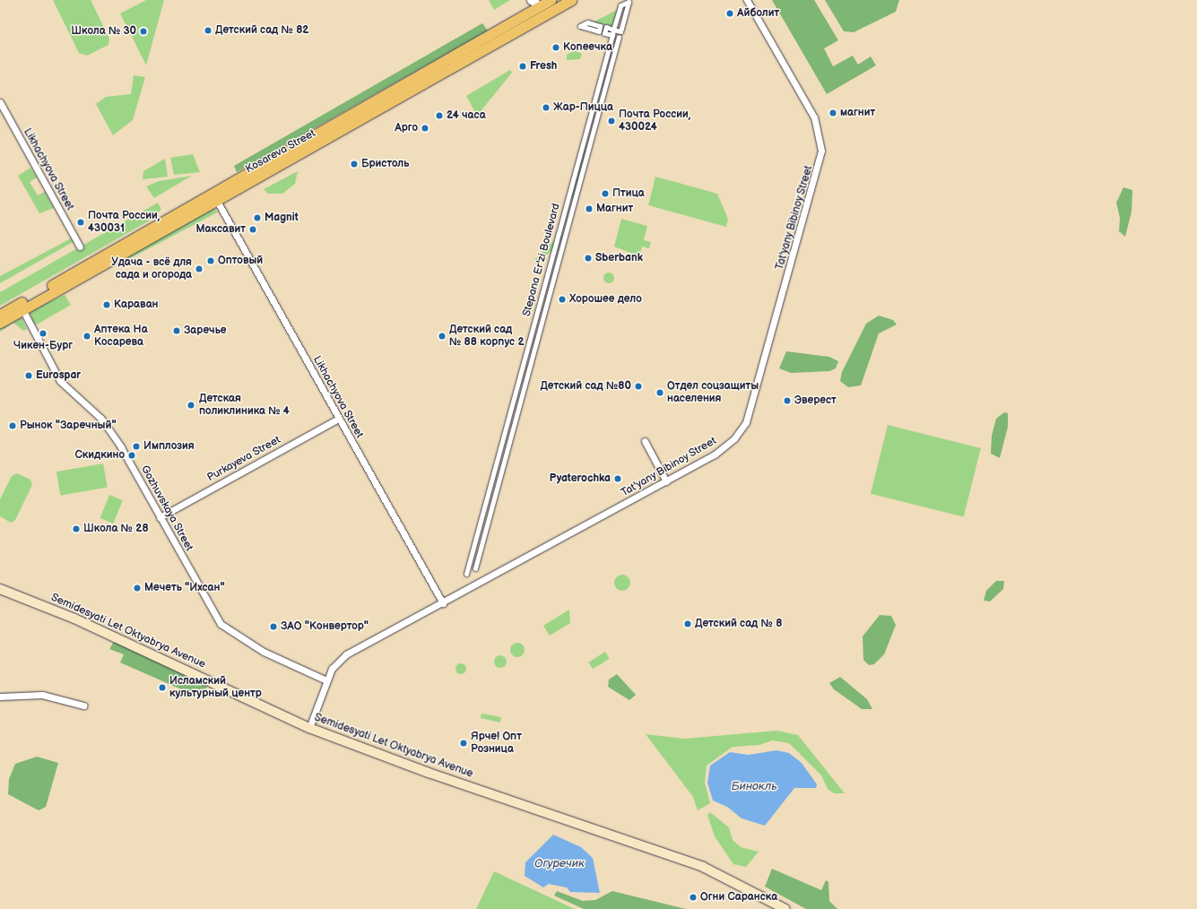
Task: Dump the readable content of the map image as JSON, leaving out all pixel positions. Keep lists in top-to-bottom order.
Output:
{
  "streets": {
    "main road": ["Kosareva Street", "Semidesyati Let Oktyabrya Avenue"],
    "street": [
      "Likhachyova Street",
      "Tat'yany Bibinoy Street",
      "Stepana Er'zi Boulevard",
      "Purkayeva Street",
      "Gozhuvskaya Street"
    ]
  },
  "crossings": [
    ["Kosareva Street", "Likhachyova Street"],
    ["Kosareva Street", "Gozhuvskaya Street"],
    ["Likhachyova Street", "Tat'yany Bibinoy Street"],
    ["Likhachyova Street", "Purkayeva Street"],
    ["Tat'yany Bibinoy Street", "Gozhuvskaya Street"],
    ["Tat'yany Bibinoy Street", "Semidesyati Let Oktyabrya Avenue"],
    ["Purkayeva Street", "Gozhuvskaya Street"]
  ],
  "water": ["Бинокль", "Огуречик"],
  "places": [
    "Айболит",
    "Детский сад № 82",
    "Школа № 30",
    "Копеечка",
    "Fresh",
    "Жар-Пицца",
    "магнит",
    "24 часа",
    "Почта России, 430024",
    "Арго",
    "Бристоль",
    "Птица",
    "Магнит",
    "Magnit",
    "Почта России, 430031",
    "Максавит",
    "Sberbank",
    "Оптовый",
    "Удача - всё для сада и огорода",
    "Хорошее дело",
    "Караван",
    "Заречье",
    "Чикен-Бург",
    "Аптека На Косарева",
    "Детский сад № 88 корпус 2",
    "Eurospar",
    "Детский сад №80",
    "Отдел соцзащиты населения",
    "Эверест",
    "Детская поликлиника № 4",
    "Рынок \"Заречный\"",
    "Имплозия",
    "Скидкино",
    "Pyaterochka",
    "Школа № 28",
    "Мечеть \"Ихсан\"",
    "Детский сад № 8",
    "ЗАО \"Конвертор\"",
    "Исламский культурный центр",
    "Ярче! Опт Розница",
    "Огни Саранска"
  ]
}
